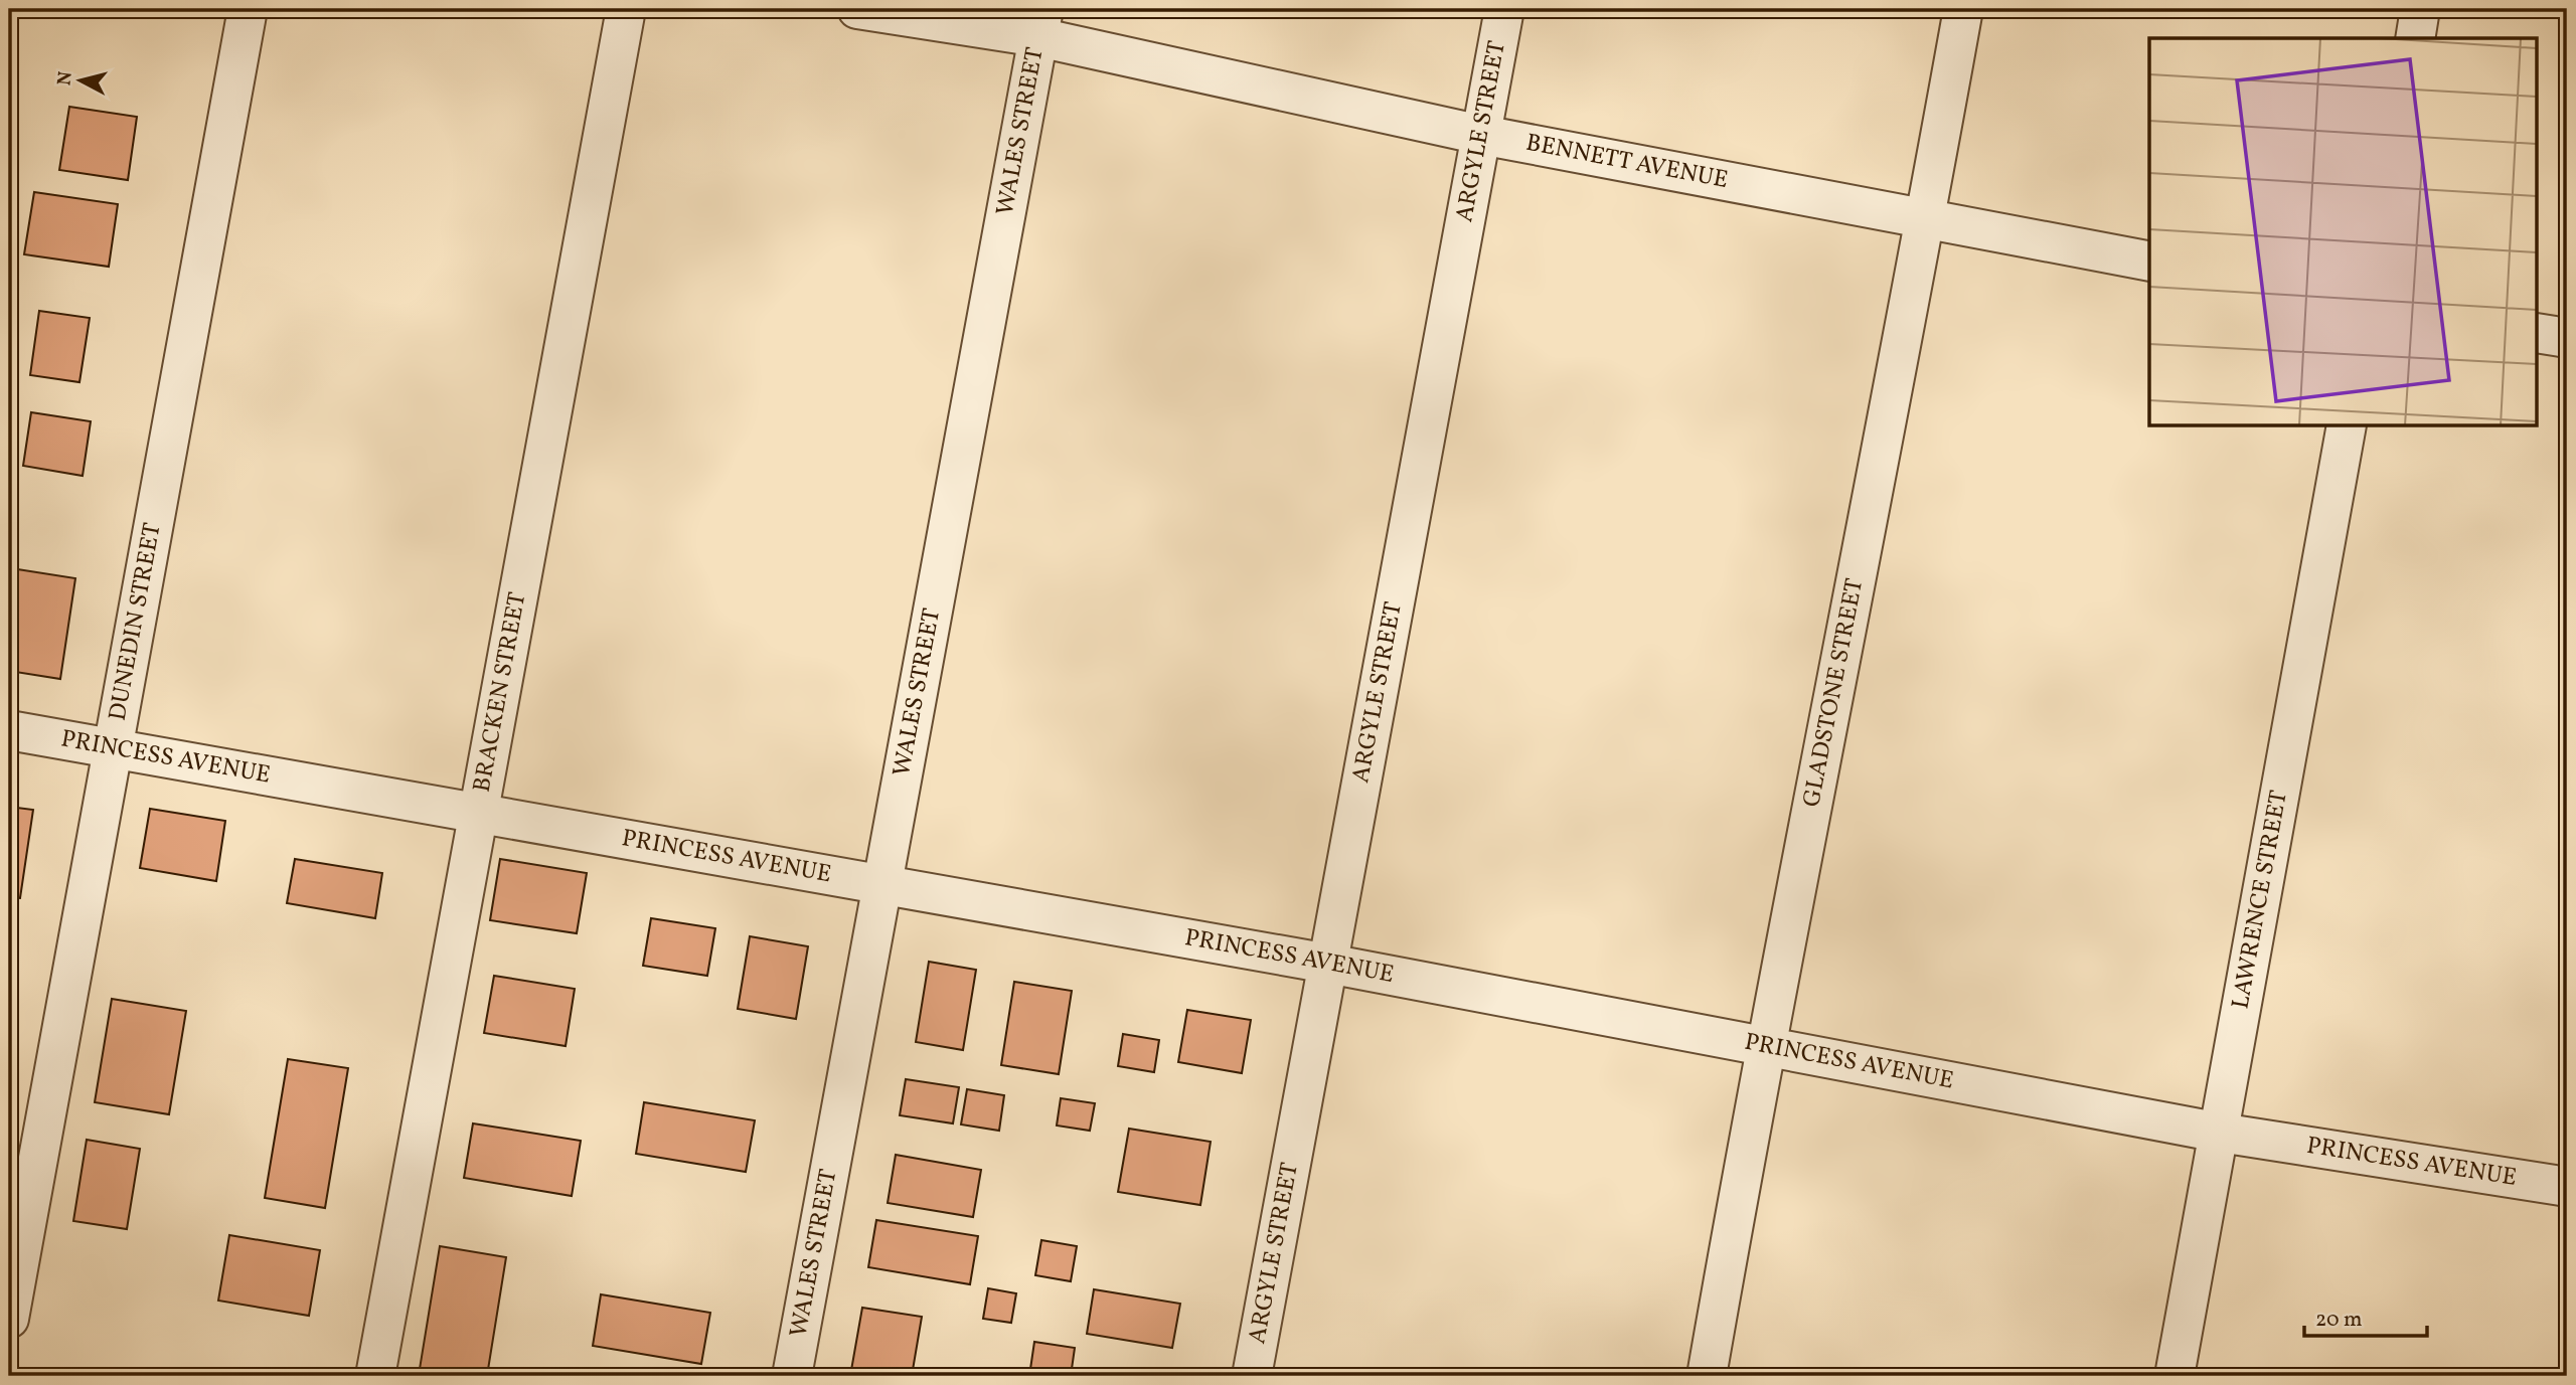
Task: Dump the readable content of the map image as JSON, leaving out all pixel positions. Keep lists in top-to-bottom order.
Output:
{
  "streets": {
    "street": [
      "WALES STREET",
      "ARGYLE STREET",
      "BENNETT AVENUE",
      "DUNEDIN STREET",
      "GLADSTONE STREET",
      "BRACKEN STREET",
      "PRINCESS AVENUE",
      "LAWRENCE STREET"
    ]
  },
  "crossings": [
    ["WALES STREET", "BENNETT AVENUE"],
    ["WALES STREET", "PRINCESS AVENUE"],
    ["ARGYLE STREET", "BENNETT AVENUE"],
    ["ARGYLE STREET", "PRINCESS AVENUE"],
    ["BENNETT AVENUE", "GLADSTONE STREET"],
    ["DUNEDIN STREET", "PRINCESS AVENUE"],
    ["GLADSTONE STREET", "PRINCESS AVENUE"],
    ["BRACKEN STREET", "PRINCESS AVENUE"],
    ["PRINCESS AVENUE", "LAWRENCE STREET"]
  ],
  "scale_bar": "20 m",
  "north": "left"
}
